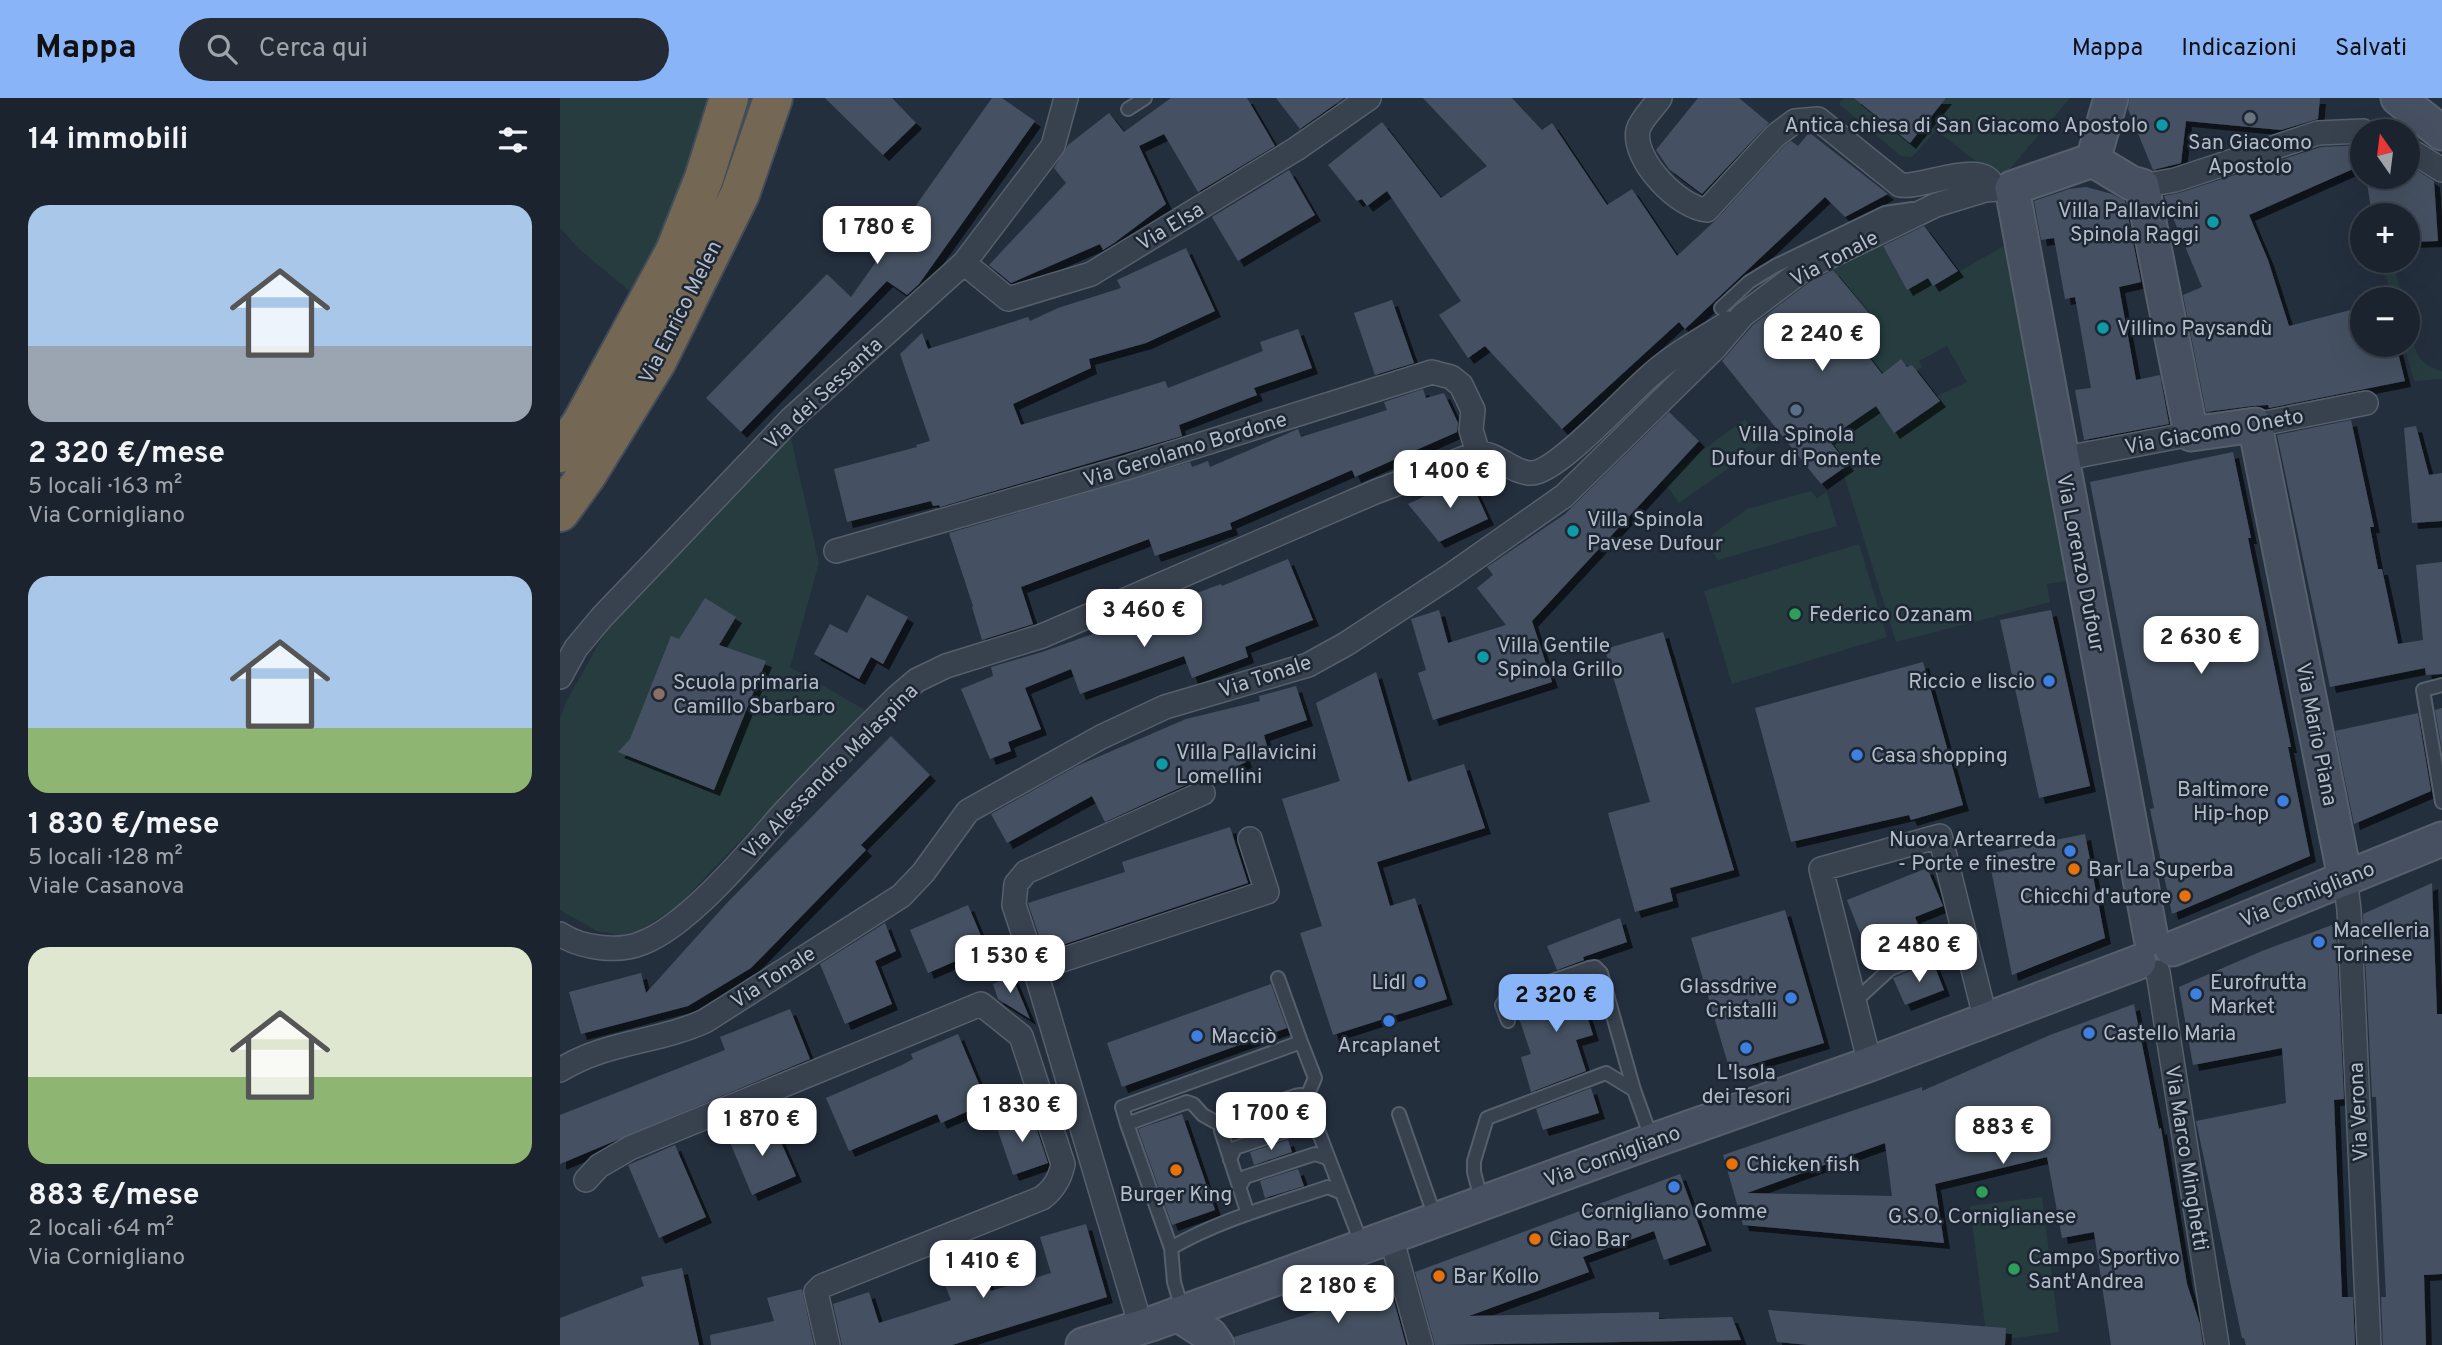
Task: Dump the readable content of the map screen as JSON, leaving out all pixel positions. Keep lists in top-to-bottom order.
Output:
{
  "streets": {
    "highway": ["Via Enrico Melen"],
    "street": [
      "Via Elsa",
      "Via Tonale",
      "Via dei Sessanta",
      "Via Giacomo Oneto",
      "Via Gerolamo Bordone",
      "Via Lorenzo Dufour",
      "Via Mario Piana",
      "Via Alessandro Malaspina",
      "Via Cornigliano",
      "Via Verona",
      "Via Marco Minghetti"
    ]
  },
  "crossings": [
    ["Via Elsa", "Via dei Sessanta"],
    ["Via Tonale", "Via Lorenzo Dufour"],
    ["Via Giacomo Oneto", "Via Lorenzo Dufour"],
    ["Via Giacomo Oneto", "Via Mario Piana"],
    ["Via Gerolamo Bordone", "Via Alessandro Malaspina"],
    ["Via Lorenzo Dufour", "Via Cornigliano"],
    ["Via Lorenzo Dufour", "Via Marco Minghetti"],
    ["Via Mario Piana", "Via Cornigliano"],
    ["Via Mario Piana", "Via Verona"],
    ["Via Cornigliano", "Via Verona"],
    ["Via Cornigliano", "Via Marco Minghetti"]
  ],
  "places": [
    "San Giacomo Apostolo",
    "Antica chiesa di San Giacomo Apostolo",
    "Villa Pallavicini Spinola Raggi",
    "Villino Paysandù",
    "Villa Spinola Dufour di Ponente",
    "Villa Spinola Pavese Dufour",
    "Federico Ozanam",
    "Villa Gentile Spinola Grillo",
    "Riccio e liscio",
    "Scuola primaria Camillo Sbarbaro",
    "Casa shopping",
    "Villa Pallavicini Lomellini",
    "Baltimore Hip-hop",
    "Nuova Artearreda - Porte e finestre",
    "Bar La Superba",
    "Chicchi d'autore",
    "Macelleria Torinese",
    "Lidl",
    "Eurofrutta Market",
    "Glassdrive Cristalli",
    "Arcaplanet",
    "Castello Maria",
    "Macciò",
    "L'Isola dei Tesori",
    "Chicken fish",
    "Burger King",
    "Cornigliano Gomme",
    "G.S.O. Corniglianese",
    "Ciao Bar",
    "Campo Sportivo Sant'Andrea",
    "Bar Kollo"
  ],
  "north": "top",
  "page": {
    "header": "Mappa",
    "search": "Cerca qui",
    "nav": ["Mappa", "Indicazioni", "Salvati"],
    "heading": "14 immobili",
    "map_buttons": ["+", "−"],
    "list": [
      {
        "name": "2 320 €/mese",
        "note": "5 locali · 163 m² · Via Cornigliano"
      },
      {
        "name": "1 830 €/mese",
        "note": "5 locali · 128 m² · Viale Casanova"
      },
      {
        "name": "883 €/mese",
        "note": "2 locali · 64 m² · Via Cornigliano"
      }
    ],
    "price": [
      "1 780 €",
      "2 240 €",
      "1 400 €",
      "3 460 €",
      "2 630 €",
      "2 480 €",
      "1 530 €",
      "2 320 €",
      "1 830 €",
      "1 700 €",
      "1 870 €",
      "883 €",
      "1 410 €",
      "2 180 €"
    ]
  }
}
